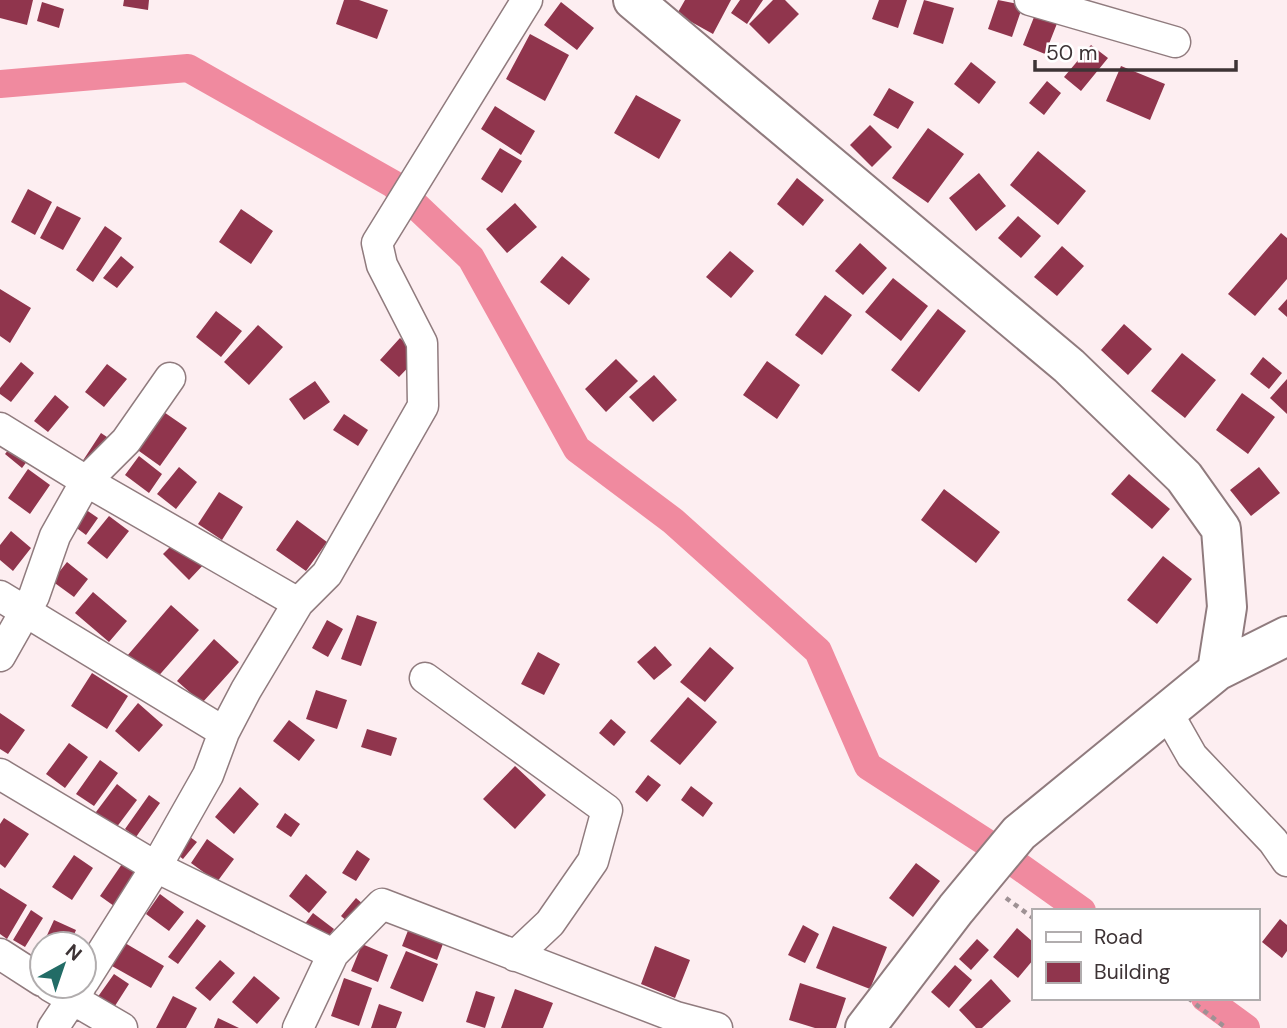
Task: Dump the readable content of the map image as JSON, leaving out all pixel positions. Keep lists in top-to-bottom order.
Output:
{
  "legend": ["Road", "Building"],
  "scale_bar": "50 m",
  "north": "top right"
}
